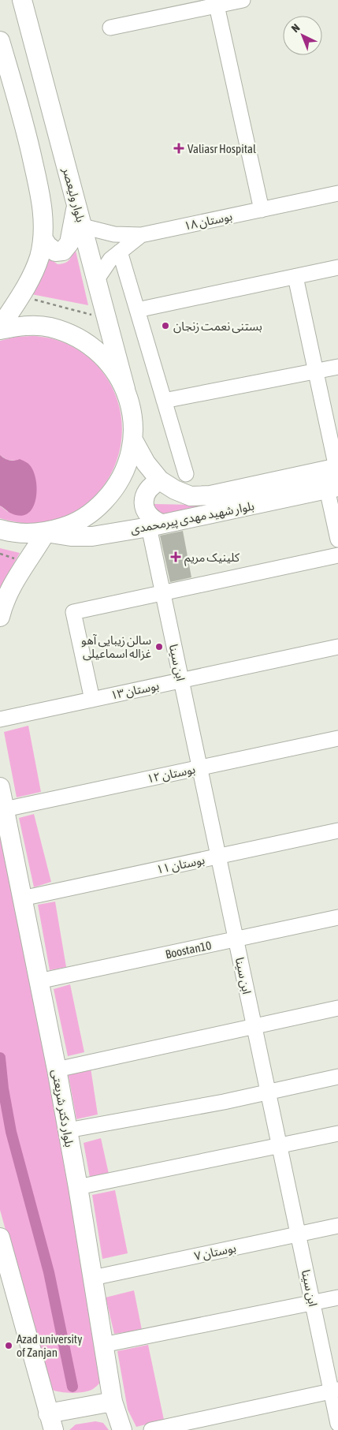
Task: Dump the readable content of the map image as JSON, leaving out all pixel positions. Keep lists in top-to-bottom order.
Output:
{
  "streets": {
    "main road": ["بلوار ولیعصر", "بلوار شهید مهدی پیرمحمدی", "بلوار دکتر شریعتی"],
    "street": [
      "بوستان ۱۸",
      "ابن سینا",
      "بوستان ۱۳",
      "بوستان ۱۲",
      "بوستان ۱۱",
      "Boostan10",
      "بوستان ۷"
    ]
  },
  "crossings": [
    ["بلوار ولیعصر", "بوستان ۱۸"],
    ["بلوار شهید مهدی پیرمحمدی", "ابن سینا"],
    ["ابن سینا", "بوستان ۱۳"],
    ["ابن سینا", "بوستان ۱۲"],
    ["ابن سینا", "بوستان ۱۱"],
    ["ابن سینا", "Boostan10"],
    ["ابن سینا", "بوستان ۷"],
    ["بوستان ۱۲", "بلوار دکتر شریعتی"],
    ["بوستان ۱۱", "بلوار دکتر شریعتی"],
    ["Boostan10", "بلوار دکتر شریعتی"],
    ["بلوار دکتر شریعتی", "بوستان ۷"]
  ],
  "places": {
    "health": ["Valiasr Hospital", "کلینیک مریم"],
    "other": ["بستنی نعمت زنجان", "سالن زیبایی آهو غزاله اسماعیلی", "Azad university of Zanjan"]
  },
  "north": "top left"
}
